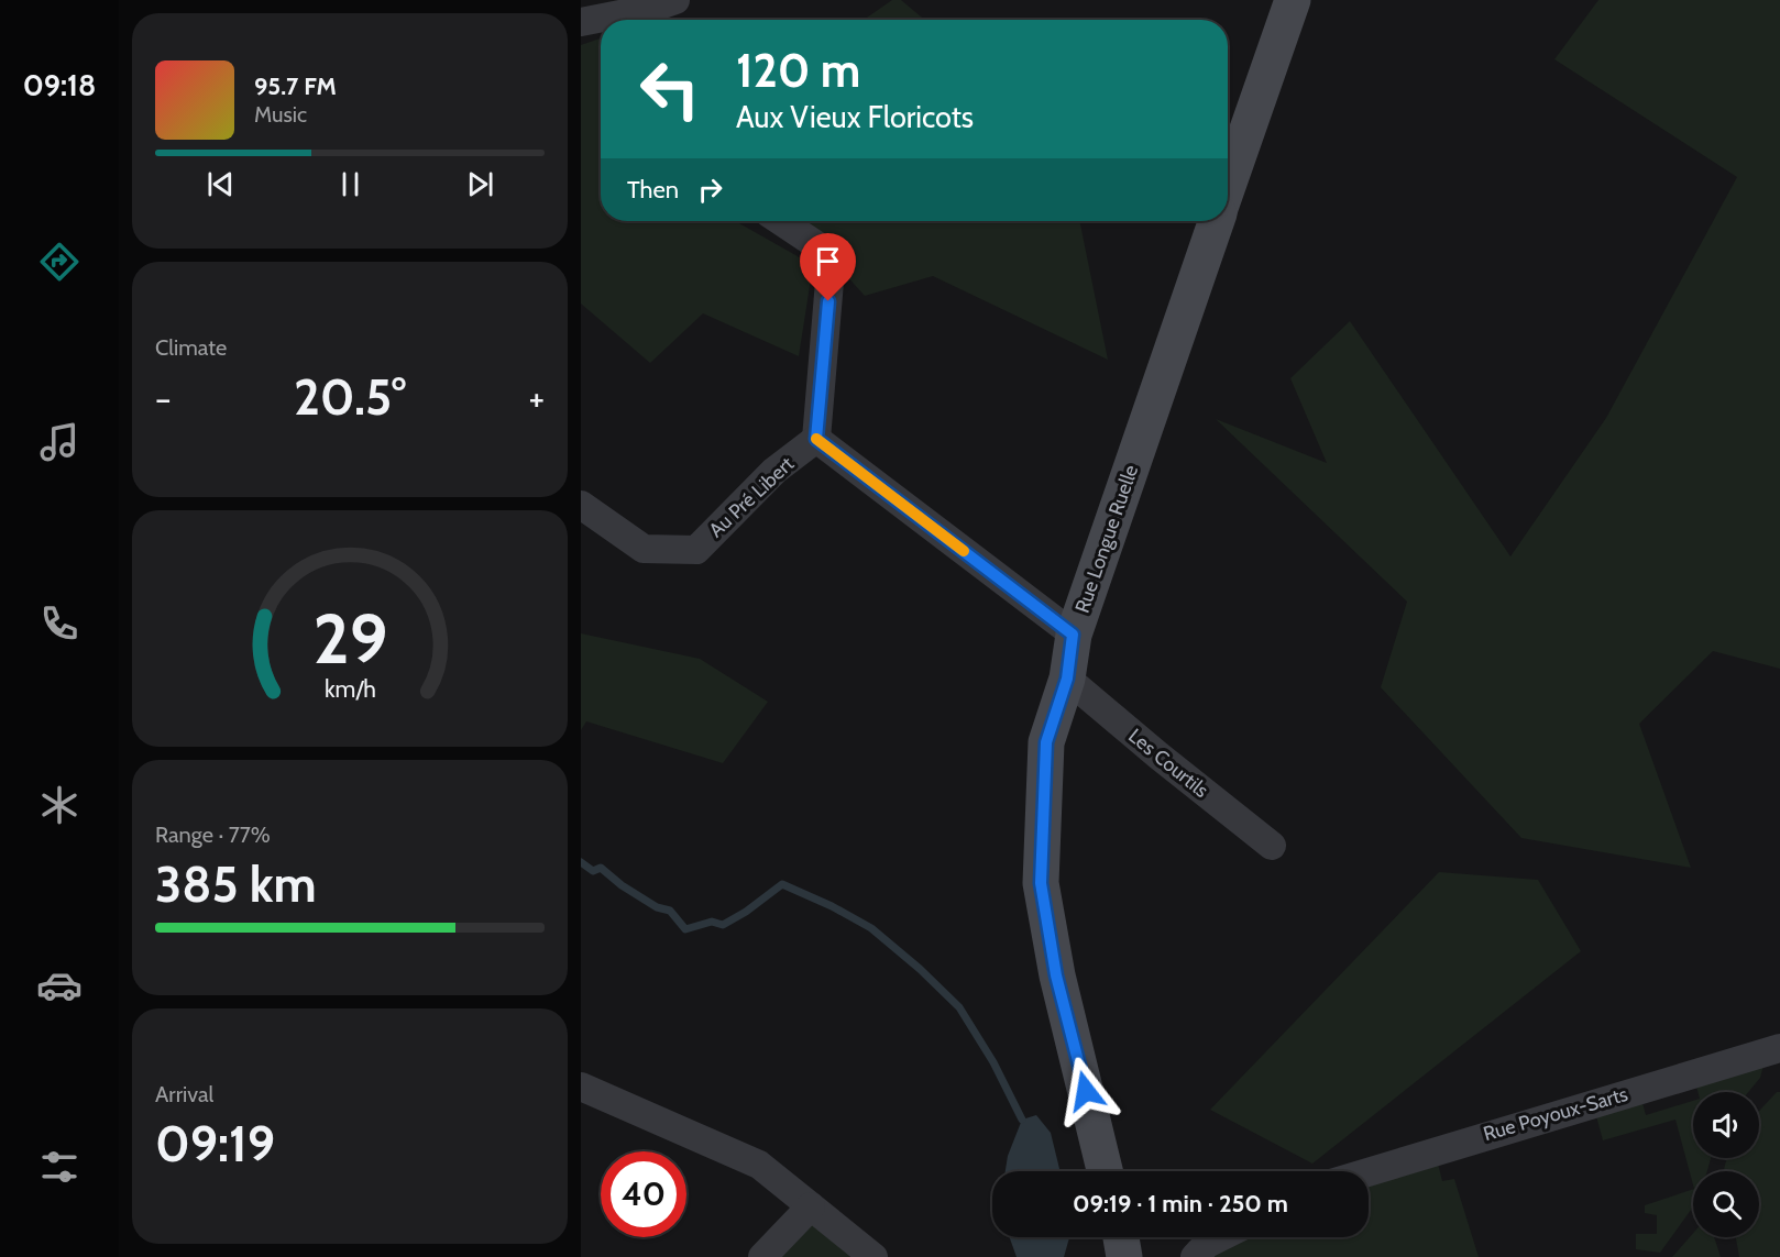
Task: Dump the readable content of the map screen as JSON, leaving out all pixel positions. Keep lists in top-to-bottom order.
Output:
{
  "streets": {
    "street": [
      "Au Pré Libert",
      "Rue Longue Ruelle",
      "Les Courtils",
      "Rue Poyoux-Sarts"
    ]
  },
  "crossings": [
    ["Rue Longue Ruelle", "Les Courtils"]
  ],
  "page": {
    "tabs": "09:18",
    "turn": ["120 m", "Aux Vieux Floricots"],
    "song": ["95.7 FM", "Music"],
    "then": "Then",
    "tile": [
      "Climate",
      ["Range · 77%", "385 km"],
      ["Arrival", "09:19"]
    ],
    "heat": ["−", "20.5°", "+"],
    "limit": "40",
    "trip": "09:19 · 1 min · 250 m",
    "gauge": ["29", "km/h"]
  }
}
